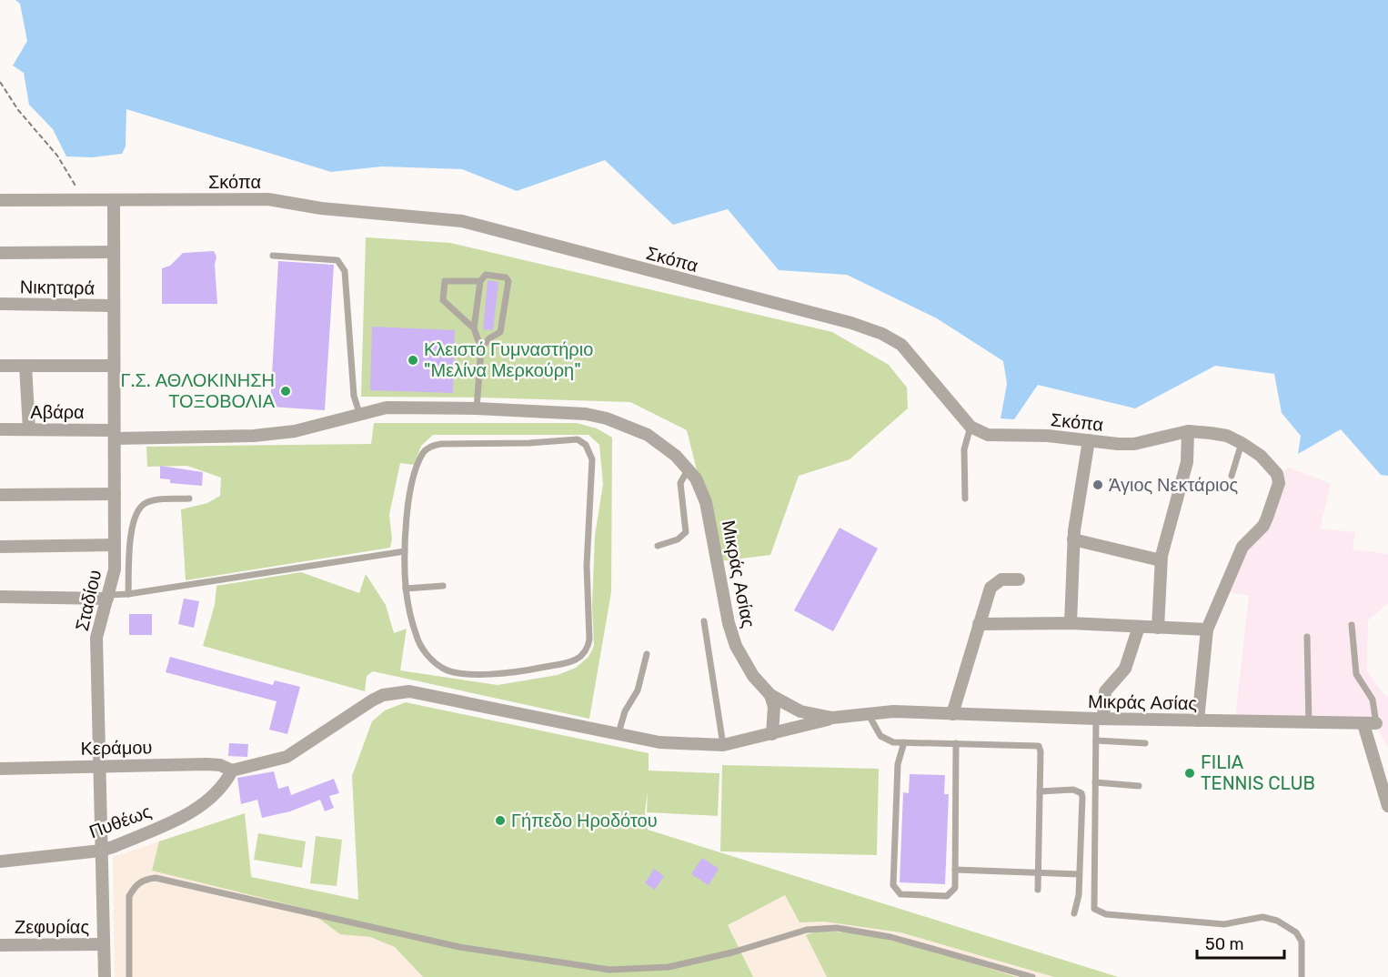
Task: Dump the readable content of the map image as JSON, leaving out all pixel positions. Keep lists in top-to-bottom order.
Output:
{
  "streets": {
    "street": [
      "Σκόπα",
      "Νικηταρά",
      "Αβάρα",
      "Μικράς Ασίας",
      "Σταδίου",
      "Κεράμου",
      "Πυθέως",
      "Ζεφυρίας"
    ]
  },
  "crossings": [
    ["Σκόπα", "Σταδίου"],
    ["Νικηταρά", "Σταδίου"],
    ["Αβάρα", "Μικράς Ασίας"],
    ["Αβάρα", "Σταδίου"],
    ["Μικράς Ασίας", "Σταδίου"],
    ["Σταδίου", "Κεράμου"],
    ["Σταδίου", "Πυθέως"],
    ["Σταδίου", "Ζεφυρίας"],
    ["Κεράμου", "Πυθέως"]
  ],
  "places": [
    "Κλειστό Γυμναστήριο \"Μελίνα Μερκούρη\"",
    "Γ.Σ. ΑΘΛΟΚΙΝΗΣΗ ΤΟΞΟΒΟΛΙΑ",
    "Άγιος Νεκτάριος",
    "FILIA TENNIS CLUB",
    "Γήπεδο Ηροδότου"
  ],
  "scale_bar": "50 m"
}
